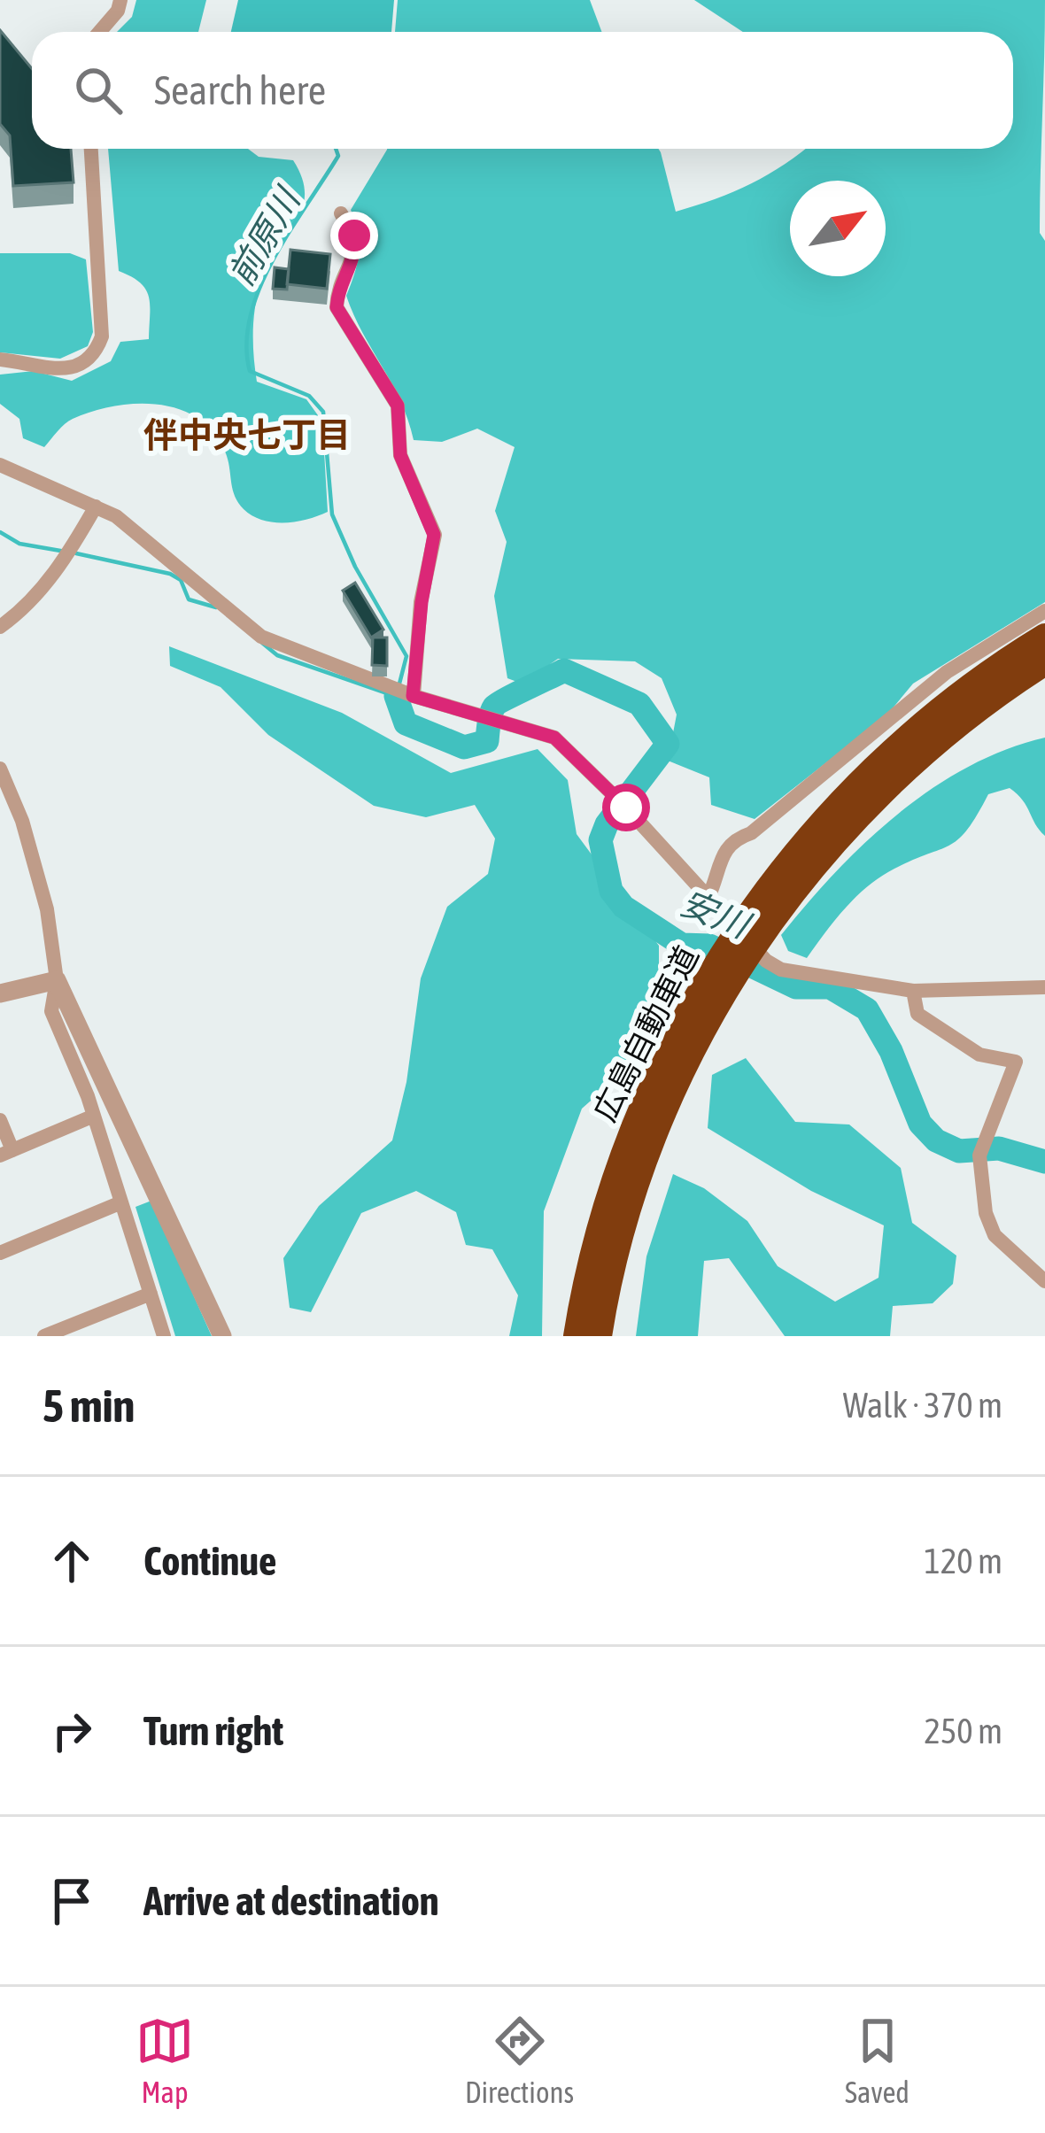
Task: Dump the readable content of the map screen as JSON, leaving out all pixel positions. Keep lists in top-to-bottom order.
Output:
{
  "streets": {
    "highway": ["広島自動車道"]
  },
  "districts": ["伴中央七丁目"],
  "water": ["前原川", "安川"],
  "north": "top right",
  "page": {
    "search": "Search here",
    "heading": ["5 min", "Walk · 370 m"],
    "list": [
      ["Continue", "120 m"],
      ["Turn right", "250 m"],
      "Arrive at destination"
    ],
    "nav": ["Map", "Directions", "Saved"]
  }
}
